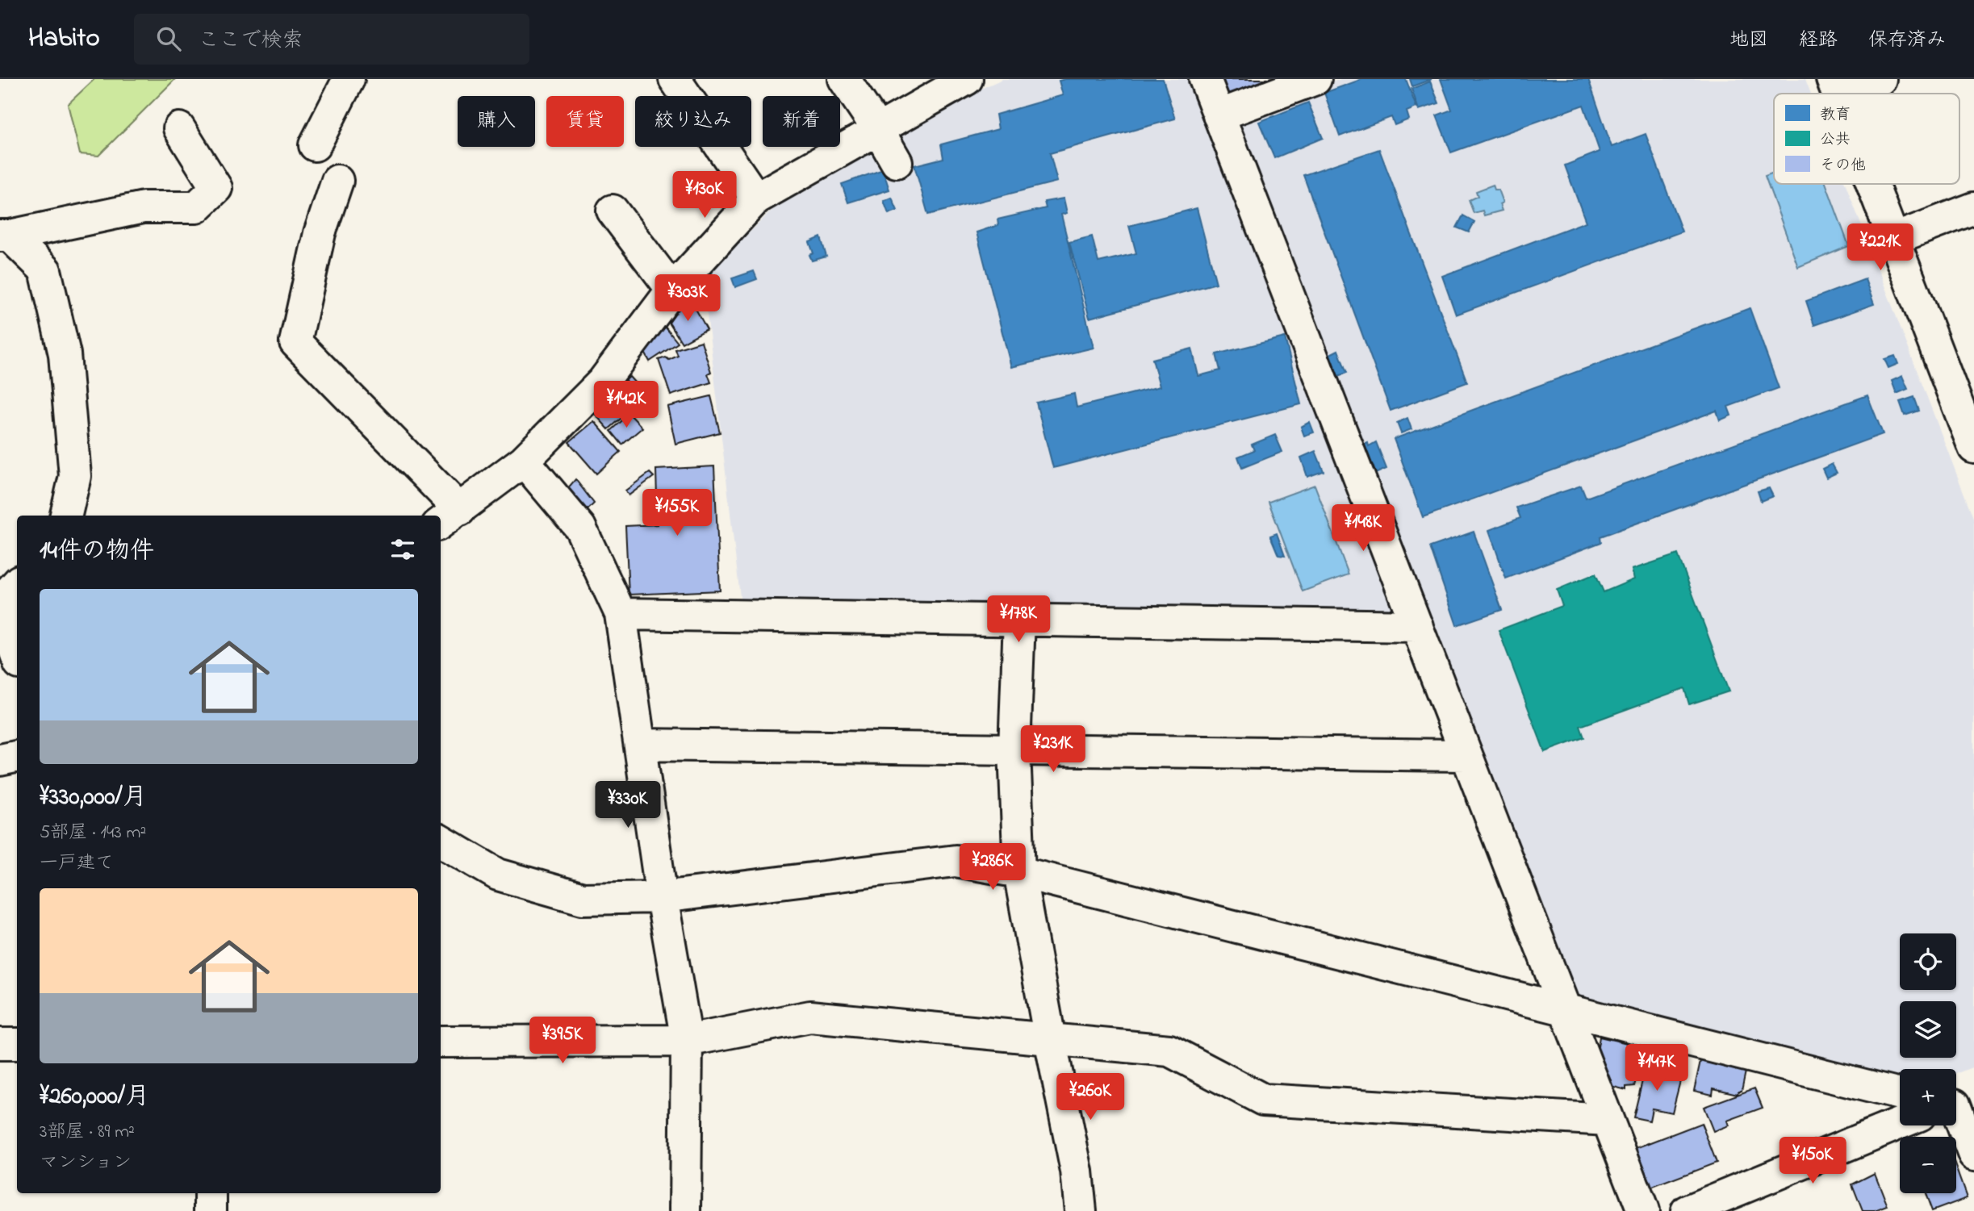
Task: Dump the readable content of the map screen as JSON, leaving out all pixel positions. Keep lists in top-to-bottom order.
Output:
{
  "legend": ["教育", "公共", "その他"],
  "page": {
    "header": "Habito",
    "search": "ここで検索",
    "nav": ["地図", "経路", "保存済み"],
    "chip": [
      "購入",
      "賃貸",
      "絞り込み",
      "新着"
    ],
    "price": [
      "¥130K",
      "¥221K",
      "¥303K",
      "¥142K",
      "¥155K",
      "¥148K",
      "¥178K",
      "¥231K",
      "¥330K",
      "¥286K",
      "¥395K",
      "¥147K",
      "¥260K",
      "¥150K"
    ],
    "heading": "14件の物件",
    "list": [
      {
        "name": "¥330,000/月",
        "note": "5部屋 · 143 m² · 一戸建て"
      },
      {
        "name": "¥260,000/月",
        "note": "3部屋 · 89 m² · マンション"
      }
    ],
    "map_buttons": ["+", "−"]
  }
}
